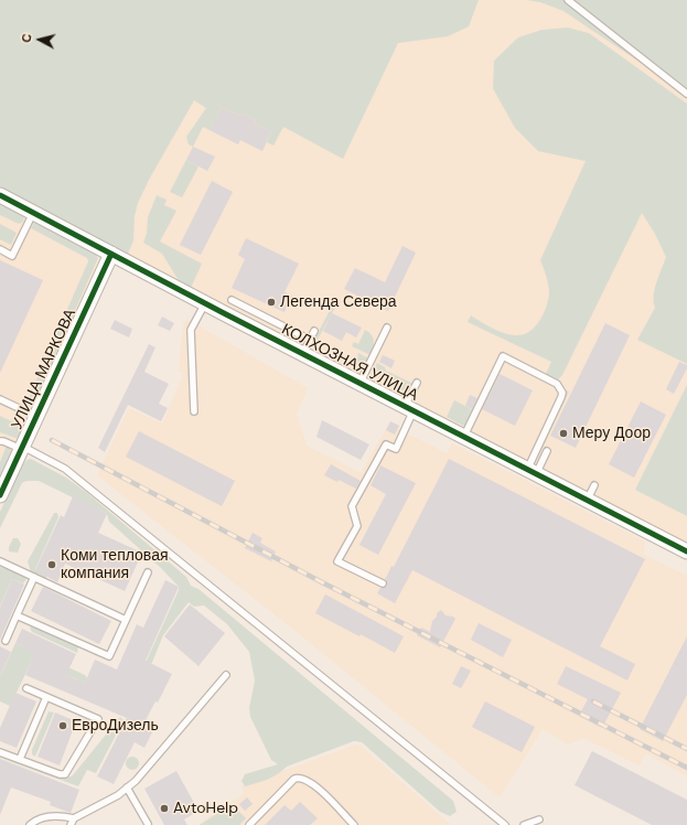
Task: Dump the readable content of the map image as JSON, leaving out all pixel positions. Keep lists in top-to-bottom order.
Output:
{
  "streets": {
    "street": ["КОЛХОЗНАЯ УЛИЦА", "УЛИЦА МАРКОВА"]
  },
  "crossings": [
    ["КОЛХОЗНАЯ УЛИЦА", "УЛИЦА МАРКОВА"]
  ],
  "places": [
    "Легенда Севера",
    "Меру Доор",
    "Коми тепловая компания",
    "ЕвроДизель",
    "AvtoHelp"
  ],
  "north": "left"
}
